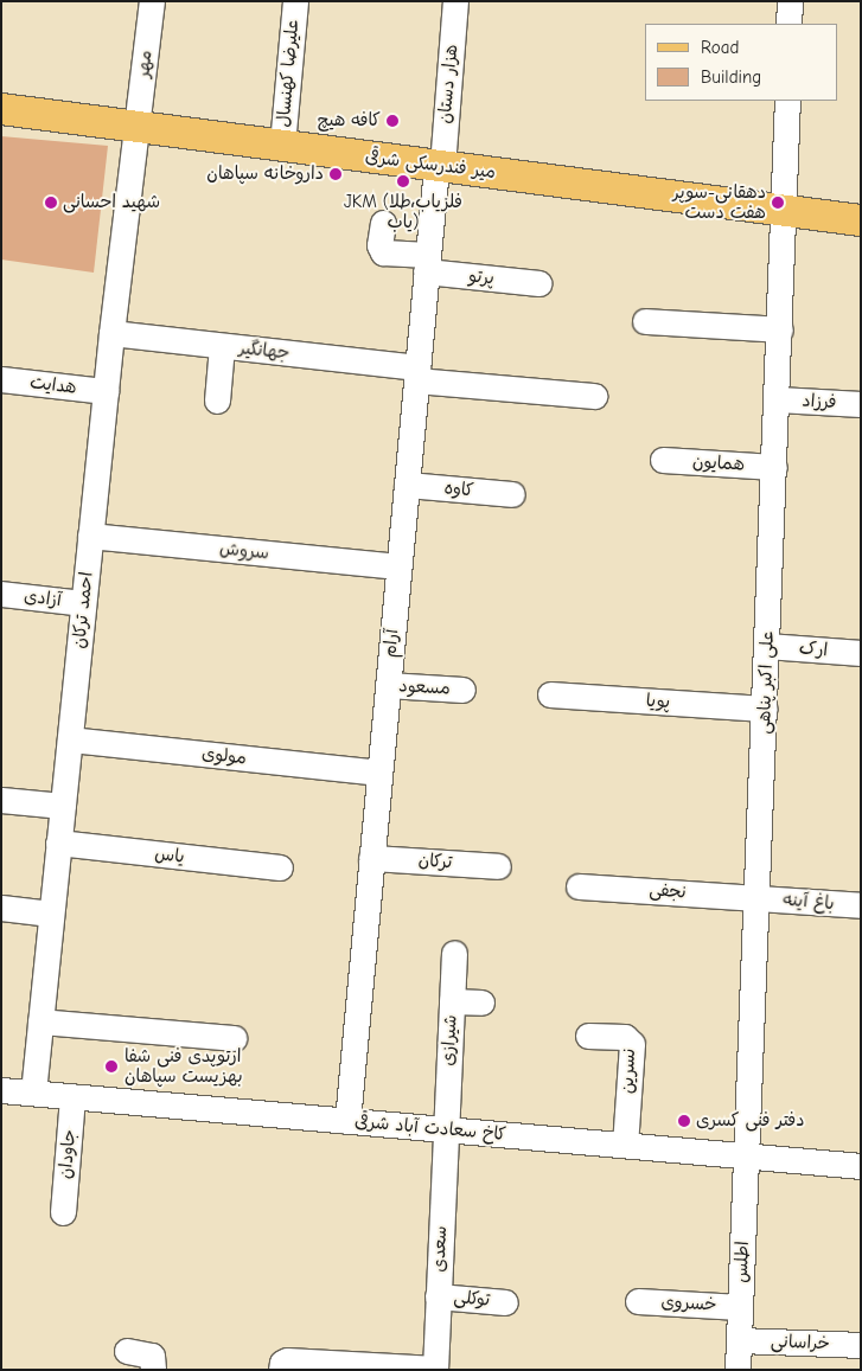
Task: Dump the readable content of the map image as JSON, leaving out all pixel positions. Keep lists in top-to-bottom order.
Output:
{
  "streets": {
    "main road": ["میر فندرسکی شرقی"],
    "street": [
      "مهر",
      "علیرضا کهنسال",
      "هزار دستان",
      "پرتو",
      "جهانگیر",
      "هدایت",
      "فرزاد",
      "همایون",
      "کاوه",
      "سروش",
      "آزادی",
      "احمد ترکان",
      "آرام",
      "ارک",
      "علی اکبر پناهی",
      "مسعود",
      "پویا",
      "مولوی",
      "یاس",
      "ترکان",
      "نجفی",
      "باغ آینه",
      "شیرازی",
      "نسرین",
      "کاخ سعادت آباد شرقی",
      "جاودان",
      "سعدی",
      "اطلس",
      "توکلی",
      "خسروی",
      "خراسانی"
    ]
  },
  "crossings": [
    ["مهر", "میر فندرسکی شرقی"],
    ["مهر", "احمد ترکان"],
    ["علیرضا کهنسال", "میر فندرسکی شرقی"],
    ["هزار دستان", "میر فندرسکی شرقی"],
    ["هزار دستان", "آرام"],
    ["میر فندرسکی شرقی", "احمد ترکان"],
    ["میر فندرسکی شرقی", "آرام"],
    ["میر فندرسکی شرقی", "علی اکبر پناهی"],
    ["پرتو", "آرام"],
    ["جهانگیر", "احمد ترکان"],
    ["جهانگیر", "آرام"],
    ["هدایت", "احمد ترکان"],
    ["فرزاد", "علی اکبر پناهی"],
    ["همایون", "علی اکبر پناهی"],
    ["کاوه", "آرام"],
    ["سروش", "احمد ترکان"],
    ["سروش", "آرام"],
    ["آزادی", "احمد ترکان"],
    ["احمد ترکان", "مولوی"],
    ["احمد ترکان", "یاس"],
    ["احمد ترکان", "کاخ سعادت آباد شرقی"],
    ["آرام", "مسعود"],
    ["آرام", "مولوی"],
    ["آرام", "ترکان"],
    ["آرام", "کاخ سعادت آباد شرقی"],
    ["ارک", "علی اکبر پناهی"],
    ["علی اکبر پناهی", "پویا"],
    ["علی اکبر پناهی", "نجفی"],
    ["علی اکبر پناهی", "باغ آینه"],
    ["علی اکبر پناهی", "کاخ سعادت آباد شرقی"],
    ["علی اکبر پناهی", "اطلس"],
    ["نجفی", "باغ آینه"],
    ["شیرازی", "کاخ سعادت آباد شرقی"],
    ["شیرازی", "سعدی"],
    ["نسرین", "کاخ سعادت آباد شرقی"],
    ["کاخ سعادت آباد شرقی", "جاودان"],
    ["کاخ سعادت آباد شرقی", "سعدی"],
    ["کاخ سعادت آباد شرقی", "اطلس"],
    ["سعدی", "توکلی"],
    ["اطلس", "خسروی"],
    ["اطلس", "خراسانی"]
  ],
  "places": [
    "کافه هیچ",
    "داروخانه سپاهان",
    "JKM (فلزیاب،طلا یاب)",
    "شهید احسانی",
    "دهقانی-سوپر هفت دست",
    "ارتوپدی فنی شفا بهزیست سپاهان",
    "دفتر فنی کسری"
  ],
  "legend": ["Road", "Building"]
}
